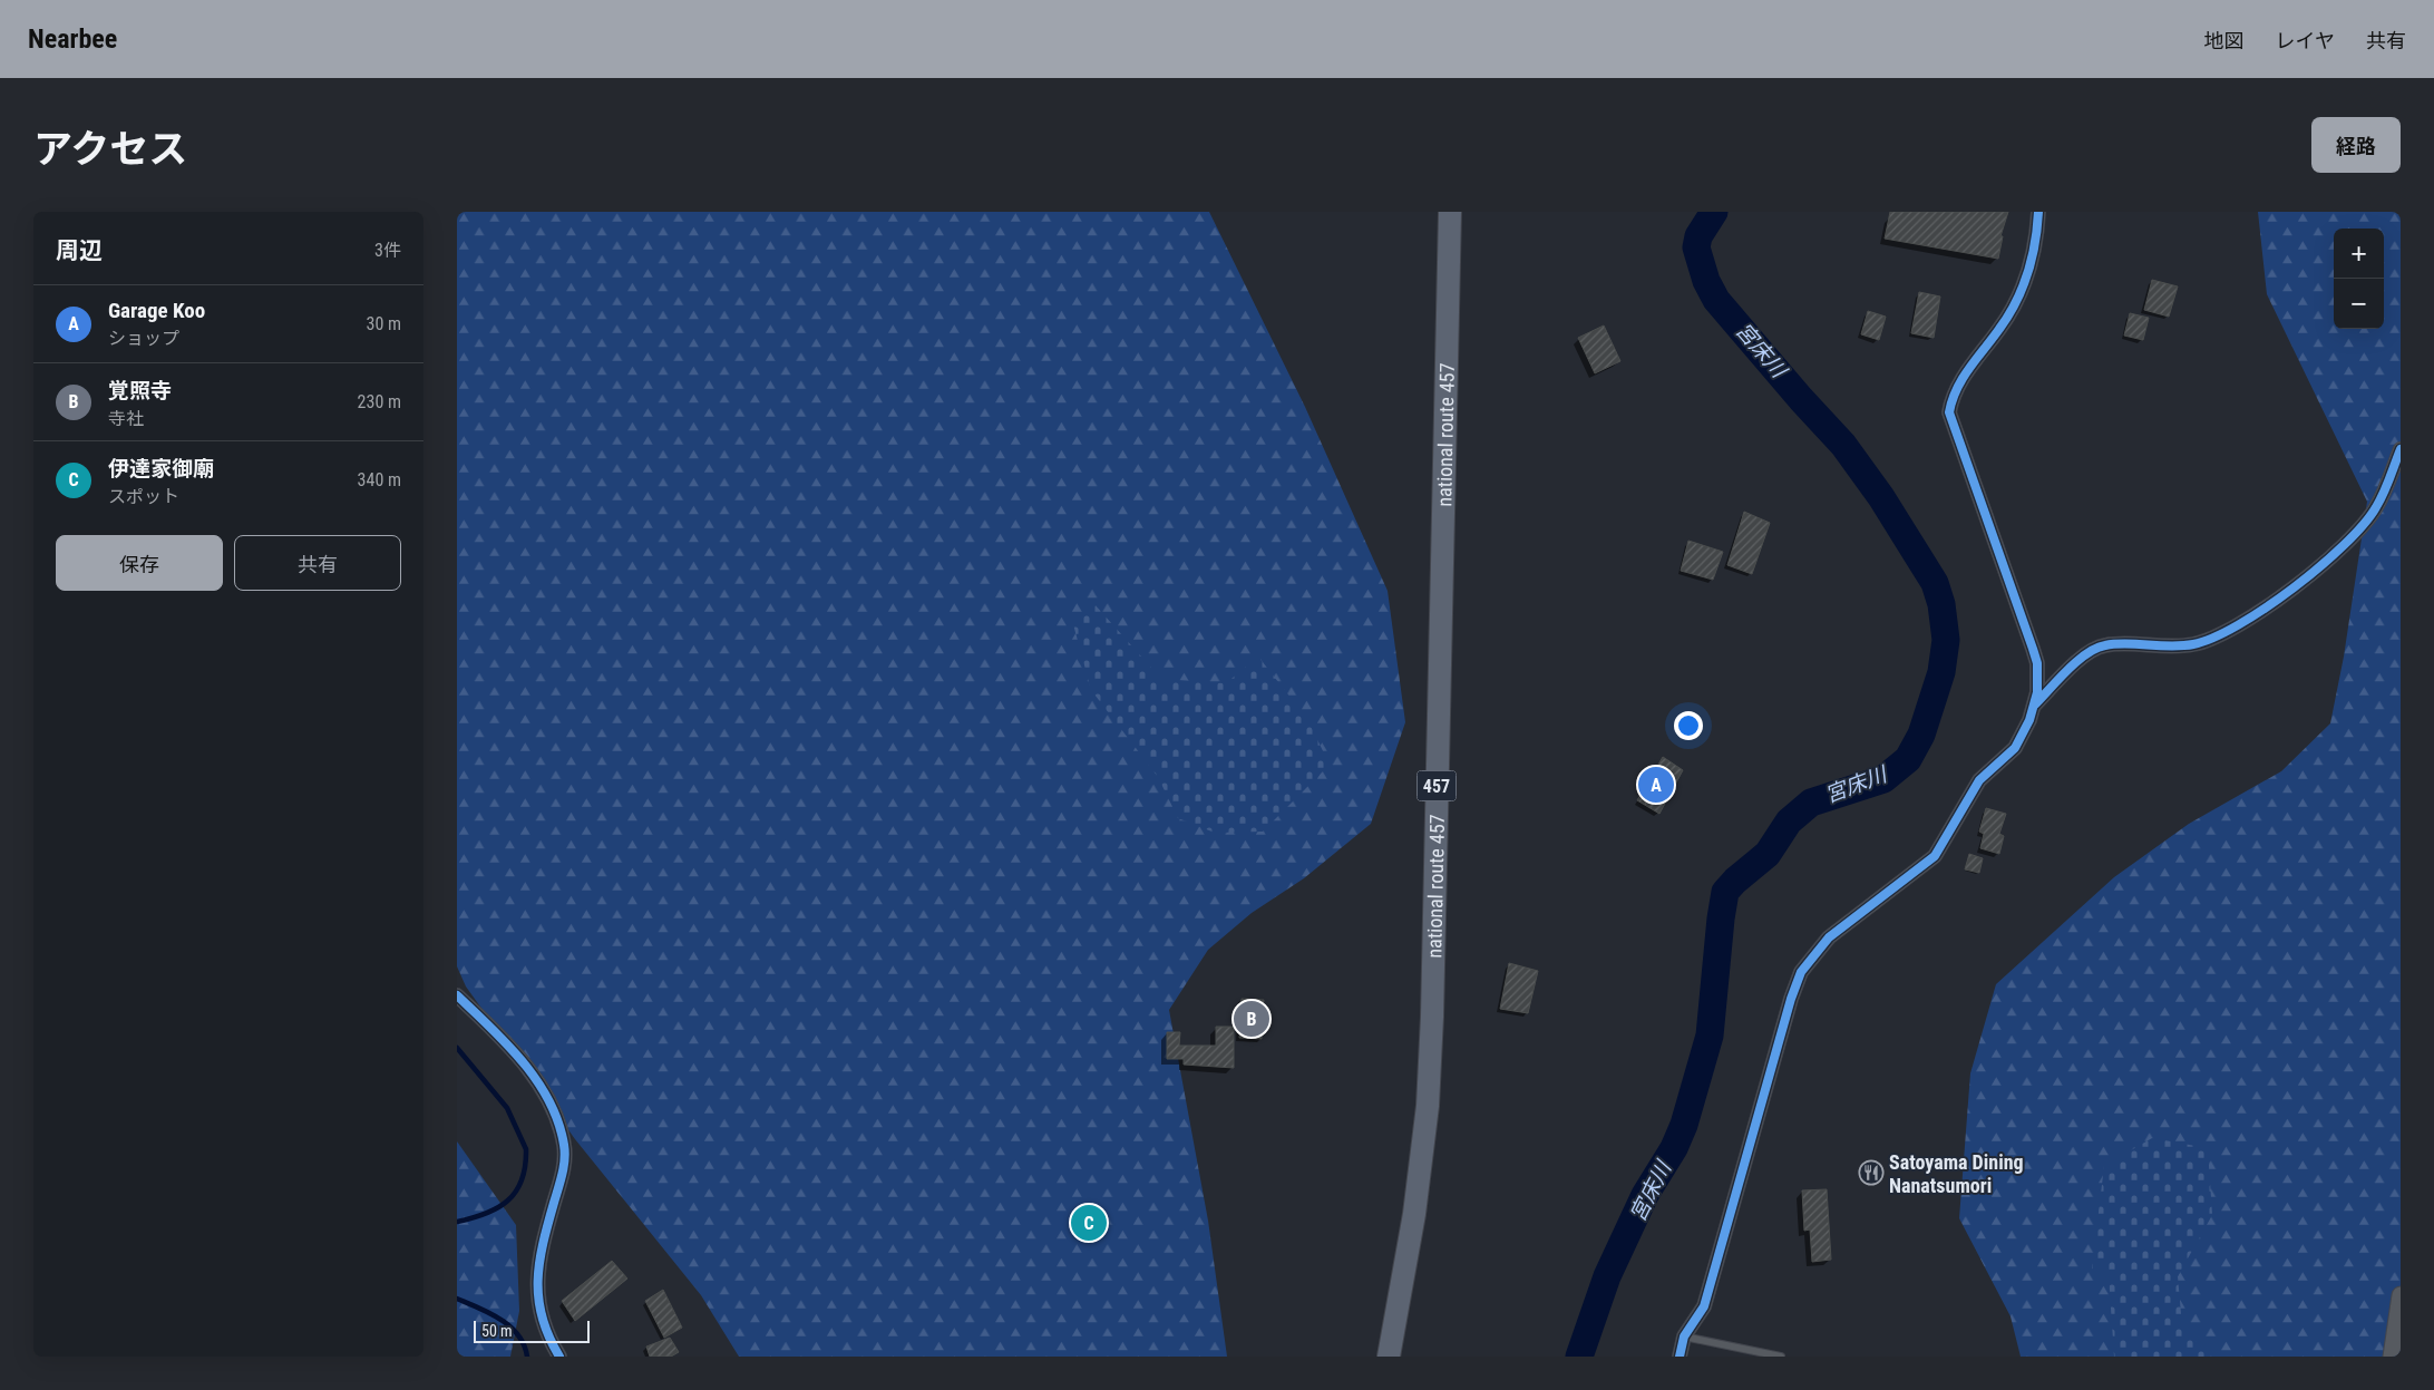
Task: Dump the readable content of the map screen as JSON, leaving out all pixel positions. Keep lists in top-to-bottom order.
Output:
{
  "streets": {
    "highway": ["national route 457", "457"]
  },
  "water": ["宮床川"],
  "places": {
    "restaurant": ["Satoyama Dining Nanatsumori"]
  },
  "scale_bar": "50 m",
  "page": {
    "header": "Nearbee",
    "nav": ["地図", "レイヤ", "共有"],
    "title": "アクセス",
    "buttons": [
      "経路",
      ["保存", "共有"]
    ],
    "heading": ["周辺", "3件"],
    "map_buttons": ["+", "−"],
    "list": [
      {
        "mark": "A",
        "name": "Garage Koo",
        "note": "ショップ",
        "value": "30 m"
      },
      {
        "mark": "B",
        "name": "覚照寺",
        "note": "寺社",
        "value": "230 m"
      },
      {
        "mark": "C",
        "name": "伊達家御廟",
        "note": "スポット",
        "value": "340 m"
      }
    ],
    "pins": ["A", "B", "C"],
    "scale": "50 m"
  }
}
